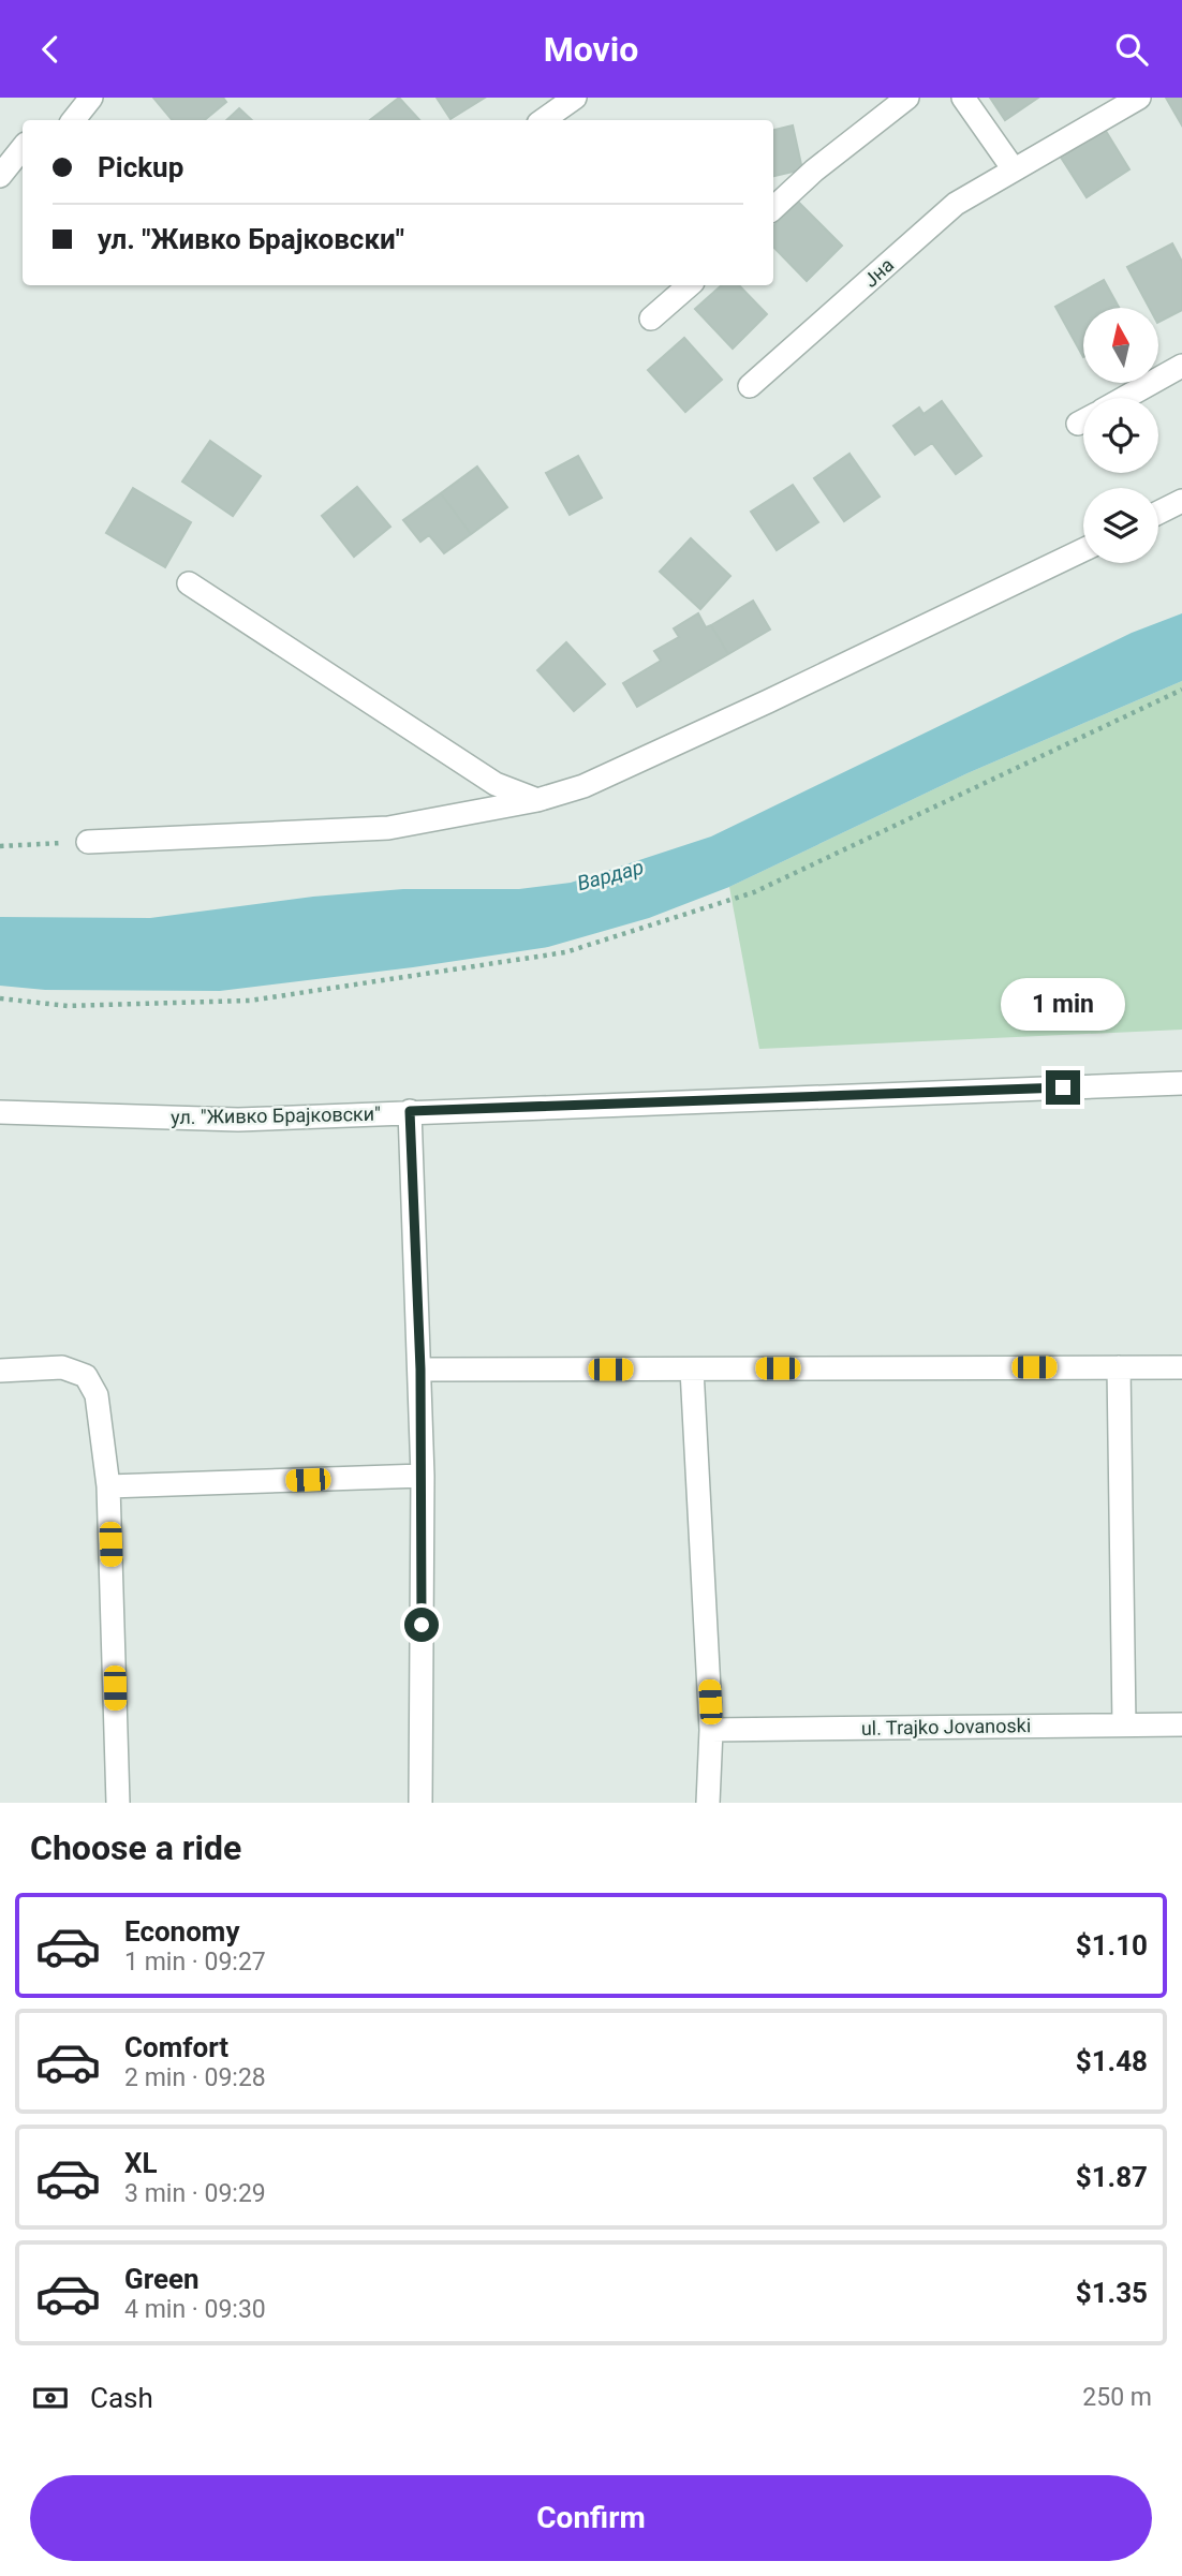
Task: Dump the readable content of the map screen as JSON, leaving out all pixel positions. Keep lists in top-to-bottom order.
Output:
{
  "streets": {
    "street": ["Јна", "ул. \"Живко Брајковски\"", "ul. Trajko Jovanoski"]
  },
  "water": ["Вардар"],
  "north": "top",
  "page": {
    "header": "Movio",
    "banner": ["Pickup", "ул. \"Живко Брајковски\""],
    "bubble": "1 min",
    "heading": "Choose a ride",
    "list": [
      {
        "name": "Economy",
        "note": "1 min · 09:27",
        "value": "$1.10"
      },
      {
        "name": "Comfort",
        "note": "2 min · 09:28",
        "value": "$1.48"
      },
      {
        "name": "XL",
        "note": "3 min · 09:29",
        "value": "$1.87"
      },
      {
        "name": "Green",
        "note": "4 min · 09:30",
        "value": "$1.35"
      }
    ],
    "pay": ["Cash", "250 m"],
    "buttons": "Confirm"
  }
}
